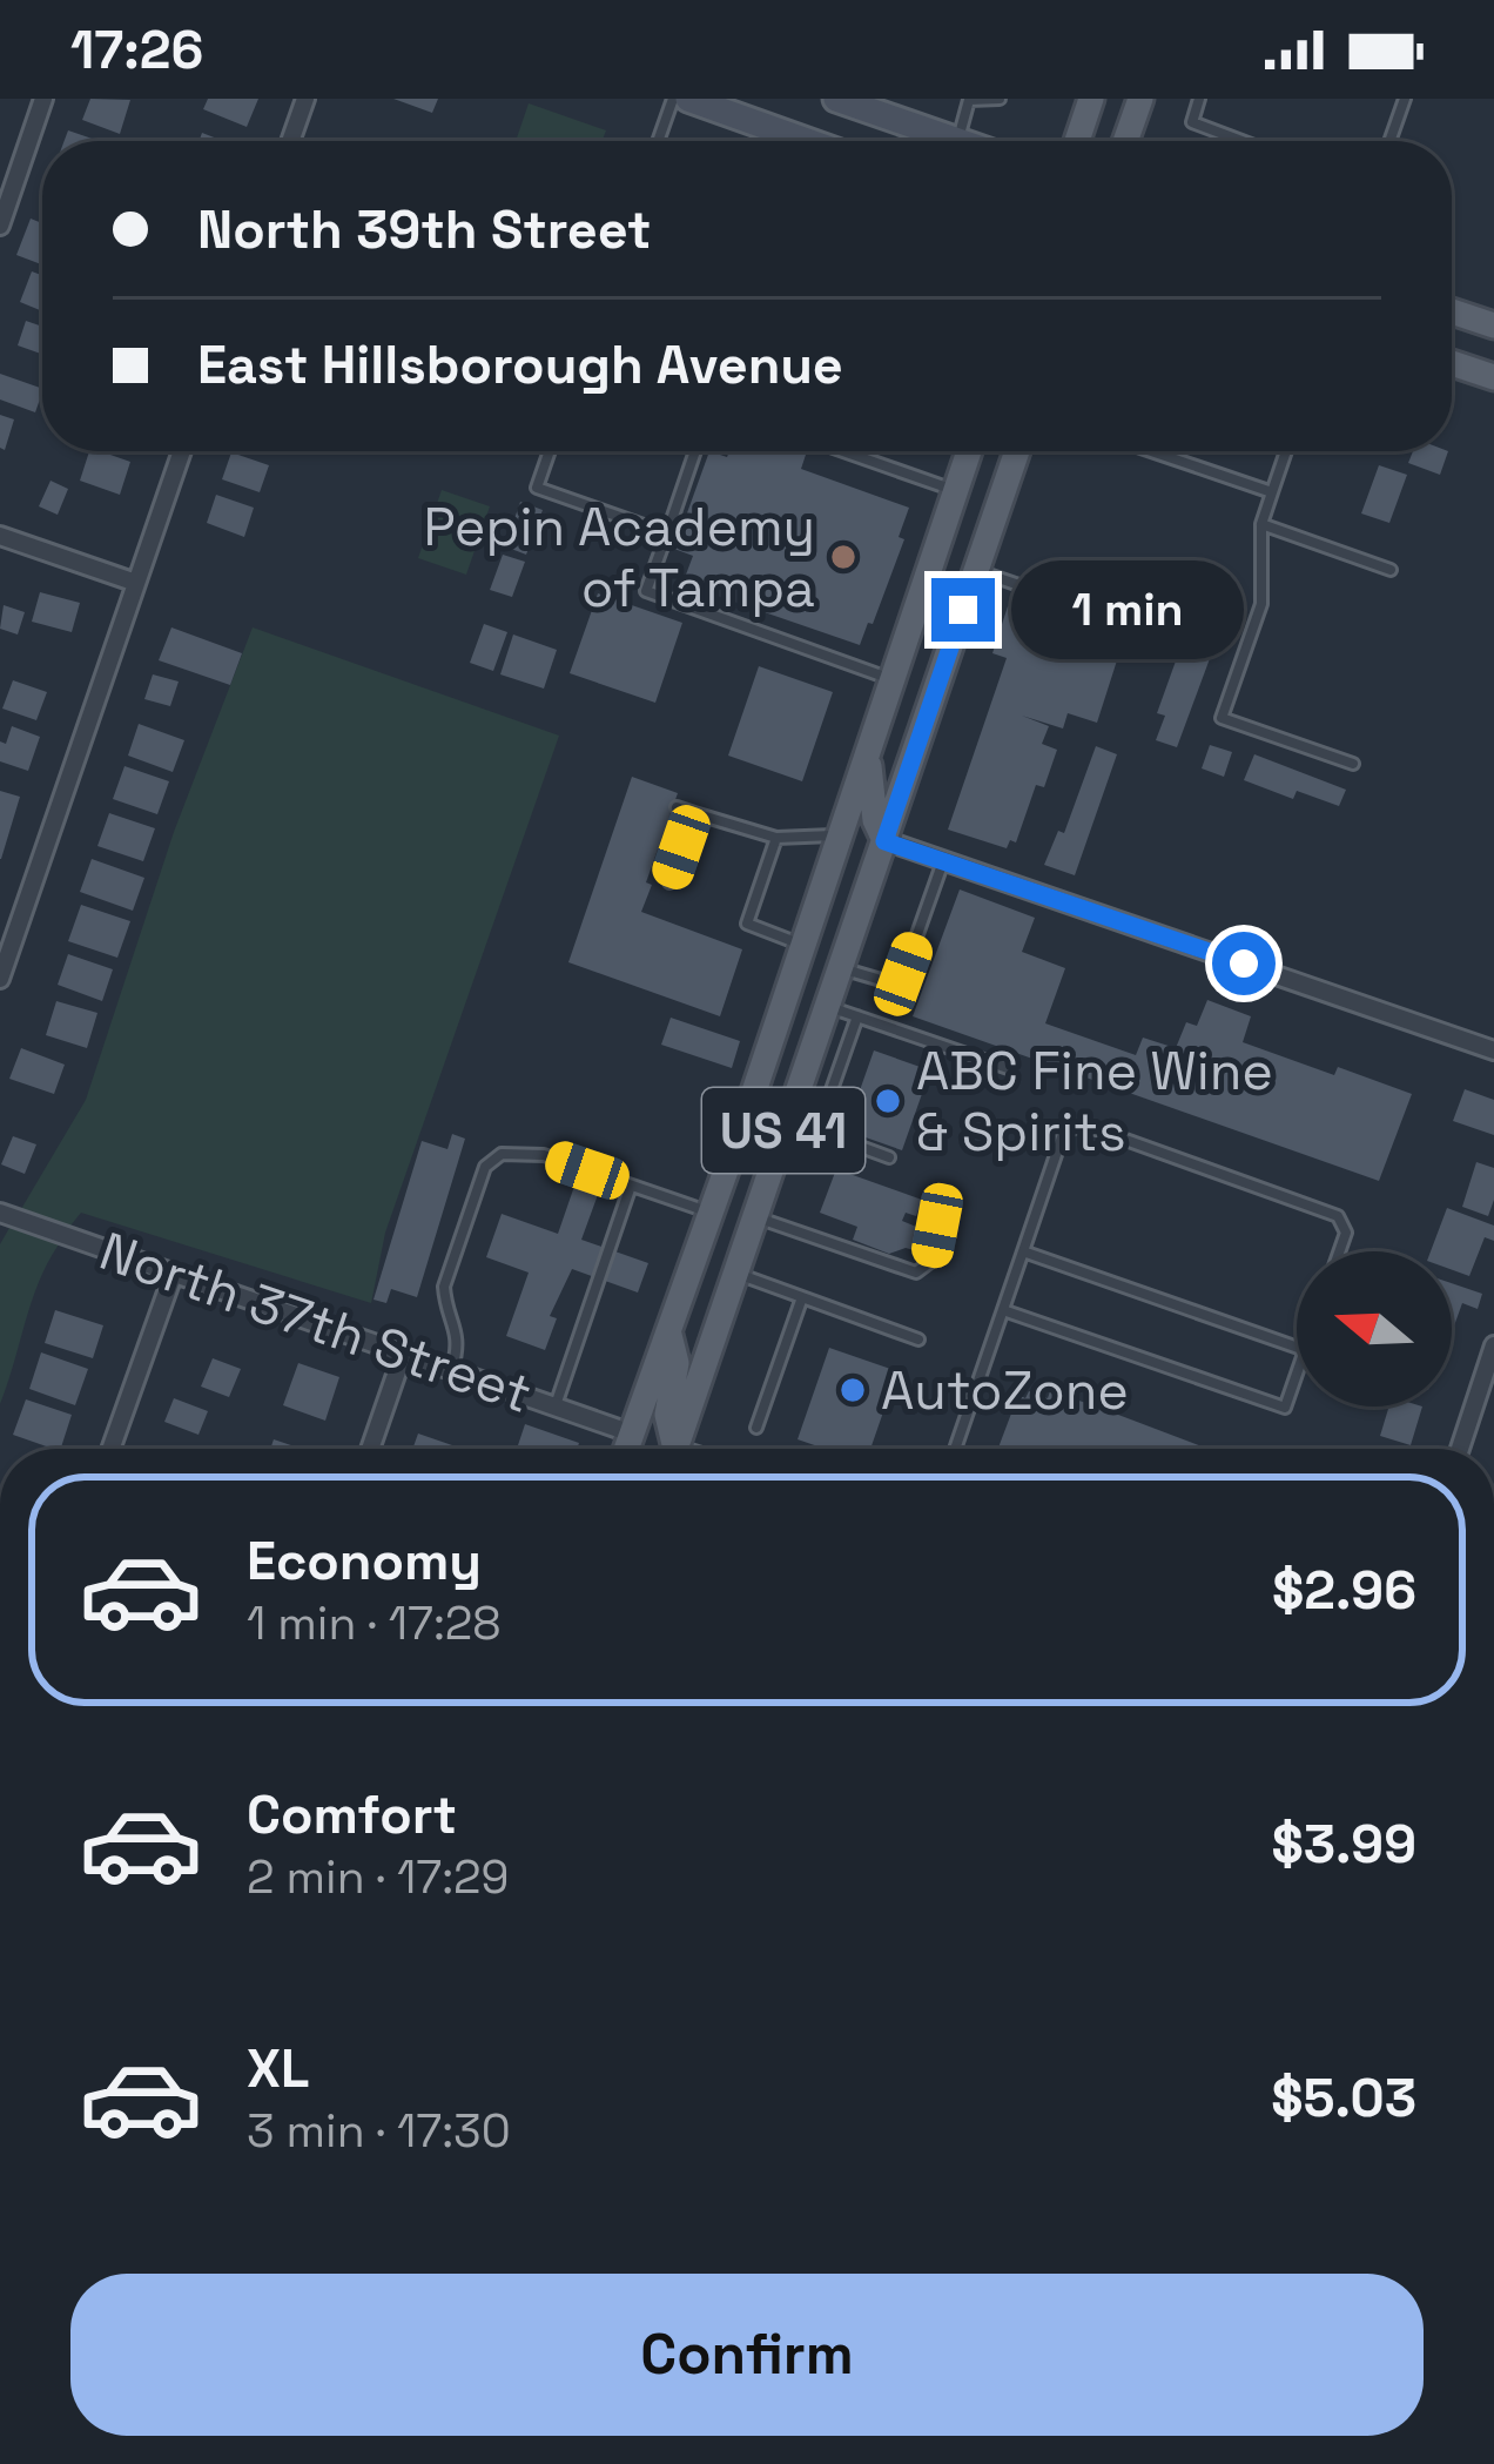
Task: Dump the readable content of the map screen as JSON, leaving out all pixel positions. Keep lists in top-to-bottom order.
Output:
{
  "streets": {
    "main road": ["US 41"],
    "street": ["North 37th Street"]
  },
  "crossings": [
    ["US 41", "North 37th Street"]
  ],
  "places": ["Pepin Academy of Tampa", "ABC Fine Wine & Spirits", "AutoZone"],
  "north": "left",
  "page": {
    "status": "17:26",
    "banner": ["North 39th Street", "East Hillsborough Avenue"],
    "bubble": "1 min",
    "list": [
      {
        "name": "Economy",
        "note": "1 min · 17:28",
        "value": "$2.96"
      },
      {
        "name": "Comfort",
        "note": "2 min · 17:29",
        "value": "$3.99"
      },
      {
        "name": "XL",
        "note": "3 min · 17:30",
        "value": "$5.03"
      }
    ],
    "buttons": "Confirm"
  }
}
